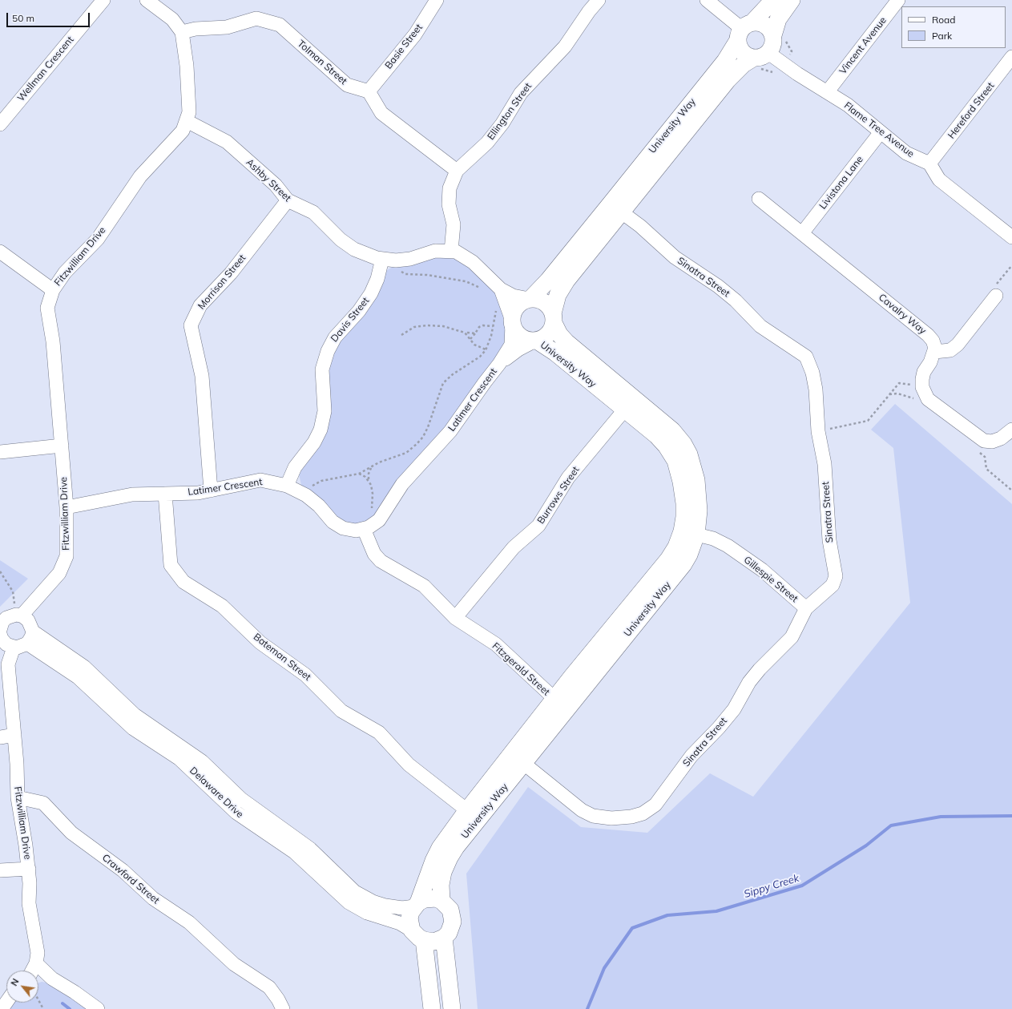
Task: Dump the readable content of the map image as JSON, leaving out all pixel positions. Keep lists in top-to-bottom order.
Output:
{
  "streets": {
    "street": [
      "Vincent Avenue",
      "Basie Street",
      "Tolman Street",
      "Wellman Crescent",
      "Hereford Street",
      "Ellington Street",
      "University Way",
      "Flame Tree Avenue",
      "Ashby Street",
      "Livistona Lane",
      "Fitzwilliam Drive",
      "Sinatra Street",
      "Morrison Street",
      "Cavalry Way",
      "Davis Street",
      "Latimer Crescent",
      "Burrows Street",
      "Gillespie Street",
      "Bateman Street",
      "Fitzgerald Street",
      "Delaware Drive",
      "Crawford Street"
    ]
  },
  "crossings": [
    ["Vincent Avenue", "Flame Tree Avenue"],
    ["Basie Street", "Tolman Street"],
    ["Tolman Street", "Fitzwilliam Drive"],
    ["Hereford Street", "Flame Tree Avenue"],
    ["Ellington Street", "Ashby Street"],
    ["University Way", "Flame Tree Avenue"],
    ["University Way", "Ashby Street"],
    ["University Way", "Sinatra Street"],
    ["University Way", "Latimer Crescent"],
    ["University Way", "Burrows Street"],
    ["University Way", "Gillespie Street"],
    ["University Way", "Bateman Street"],
    ["University Way", "Fitzgerald Street"],
    ["University Way", "Delaware Drive"],
    ["Flame Tree Avenue", "Livistona Lane"],
    ["Ashby Street", "Fitzwilliam Drive"],
    ["Ashby Street", "Morrison Street"],
    ["Ashby Street", "Davis Street"],
    ["Ashby Street", "Latimer Crescent"],
    ["Livistona Lane", "Cavalry Way"],
    ["Fitzwilliam Drive", "Latimer Crescent"],
    ["Fitzwilliam Drive", "Crawford Street"],
    ["Sinatra Street", "Gillespie Street"],
    ["Morrison Street", "Latimer Crescent"],
    ["Davis Street", "Latimer Crescent"],
    ["Latimer Crescent", "Bateman Street"],
    ["Latimer Crescent", "Fitzgerald Street"],
    ["Burrows Street", "Fitzgerald Street"]
  ],
  "water": ["Sippy Creek"],
  "legend": ["Road", "Park"],
  "scale_bar": "50 m",
  "north": "top left"
}
